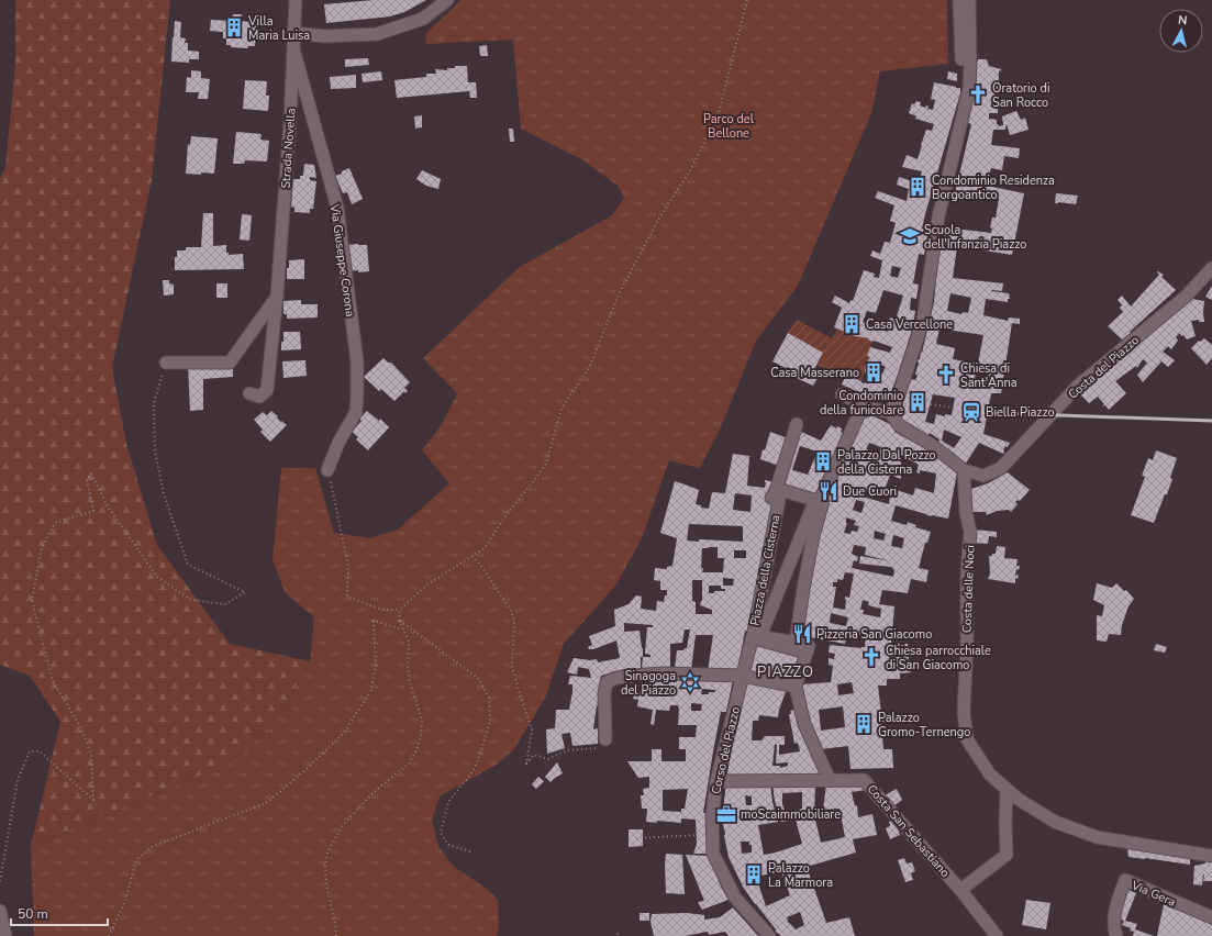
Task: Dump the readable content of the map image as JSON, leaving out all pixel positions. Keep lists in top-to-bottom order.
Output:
{
  "streets": {
    "street": [
      "Strada Novella",
      "Via Giuseppe Corona",
      "Costa del Piazzo",
      "Piazza della Cisterna",
      "Costa delle Noci",
      "Corso del Piazzo",
      "Costa San Sebastiano",
      "Via Gera"
    ]
  },
  "crossings": [
    ["Strada Novella", "Via Giuseppe Corona"],
    ["Costa del Piazzo", "Costa delle Noci"],
    ["Piazza della Cisterna", "Corso del Piazzo"],
    ["Corso del Piazzo", "Costa San Sebastiano"]
  ],
  "districts": ["PIAZZO"],
  "parks": ["Parco del Bellone"],
  "places": {
    "building": [
      "Villa Maria Luisa",
      "Condominio Residenza Borgoantico",
      "Casa Vercellone",
      "Casa Masserano",
      "Condominio della funicolare",
      "Palazzo Dal Pozzo della Cisterna",
      "Palazzo Gromo-Ternengo",
      "Palazzo La Marmora"
    ],
    "church": ["Oratorio di San Rocco", "Chiesa di Sant'Anna", "Chiesa parrocchiale di San Giacomo"],
    "school or university": ["Scuola dell'Infanzia Piazzo"],
    "station": ["Biella Piazzo"],
    "restaurant": ["Due Cuori", "Pizzeria San Giacomo"],
    "synagogue": ["Sinagoga del Piazzo"],
    "office": ["moScaimmobiliare"]
  },
  "scale_bar": "50 m",
  "north": "top"
}
